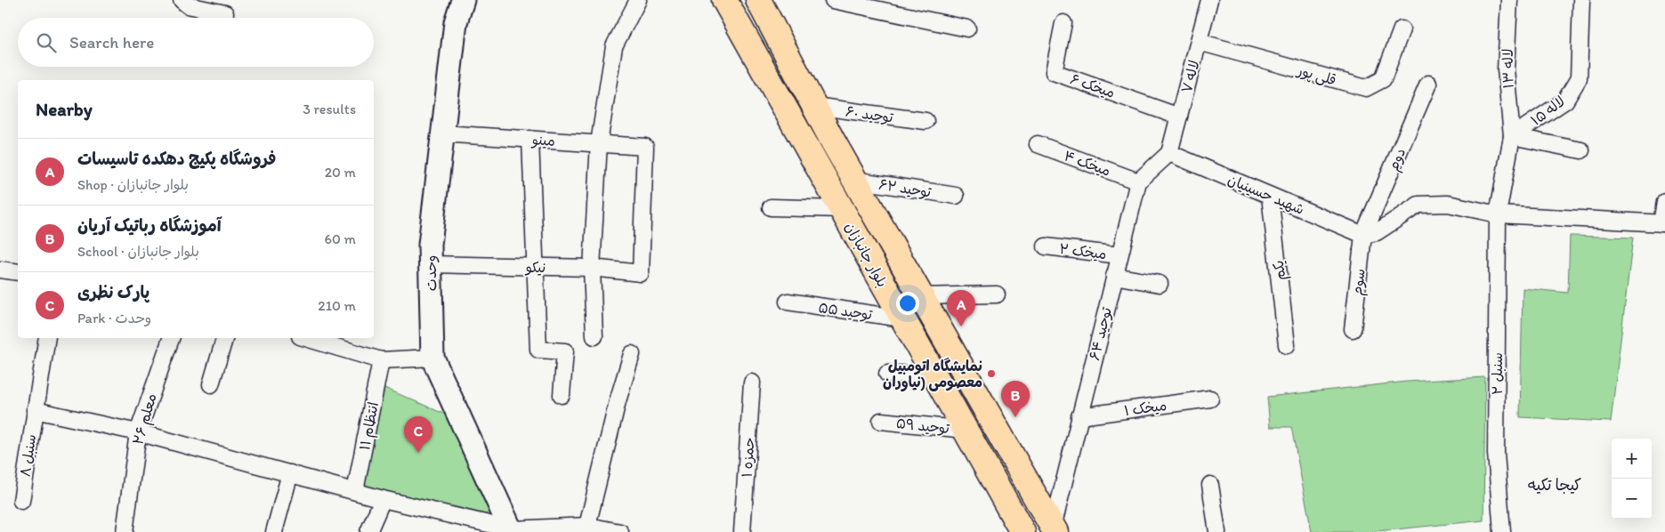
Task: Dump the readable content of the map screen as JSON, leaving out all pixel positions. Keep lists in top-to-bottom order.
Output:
{
  "streets": {
    "highway": ["بلوار جانبازان"],
    "main road": ["وحدت"],
    "street": [
      "لاله ۱۳",
      "قلی پور",
      "لاله ۷",
      "میخک ۶",
      "لاله ۱۵",
      "توحید ۶۰",
      "مینو",
      "دوم",
      "میخک ۴",
      "توحید ۶۲",
      "شهید حسینیان",
      "میخک ۲",
      "نیکو",
      "یکم",
      "سوم",
      "توحید ۵۵",
      "توحید ۶۴",
      "سنبل ۲",
      "میخک ۱",
      "معلم ۲۶",
      "توحید ۵۹",
      "انتظام ۱۱",
      "سنبل ۸",
      "حمزه ۱"
    ]
  },
  "crossings": [
    ["لاله ۱۳", "لاله ۱۵"],
    ["قلی پور", "لاله ۷"],
    ["لاله ۷", "میخک ۶"],
    ["لاله ۷", "شهید حسینیان"],
    ["توحید ۶۰", "بلوار جانبازان"],
    ["مینو", "نیکو"],
    ["مینو", "وحدت"],
    ["دوم", "شهید حسینیان"],
    ["دوم", "سوم"],
    ["میخک ۴", "توحید ۶۴"],
    ["توحید ۶۲", "بلوار جانبازان"],
    ["شهید حسینیان", "یکم"],
    ["شهید حسینیان", "سوم"],
    ["میخک ۲", "توحید ۶۴"],
    ["بلوار جانبازان", "توحید ۵۵"],
    ["بلوار جانبازان", "توحید ۶۴"],
    ["بلوار جانبازان", "توحید ۵۹"],
    ["نیکو", "وحدت"],
    ["توحید ۶۴", "میخک ۱"]
  ],
  "districts": ["کیجا تکیه"],
  "places": ["نمایشگاه اتومبیل معصومی (نیاوران"],
  "page": {
    "search": "Search here",
    "heading": ["Nearby", "3 results"],
    "list": [
      {
        "mark": "A",
        "name": "فروشگاه پکیج دهکده تاسیسات",
        "note": "Shop · بلوار جانبازان",
        "value": "20 m"
      },
      {
        "mark": "B",
        "name": "آموزشگاه رباتیک آریان",
        "note": "School · بلوار جانبازان",
        "value": "60 m"
      },
      {
        "mark": "C",
        "name": "پارک نظری",
        "note": "Park · وحدت",
        "value": "210 m"
      }
    ],
    "pins": ["A", "B", "C"],
    "map_buttons": ["+", "−"]
  }
}
